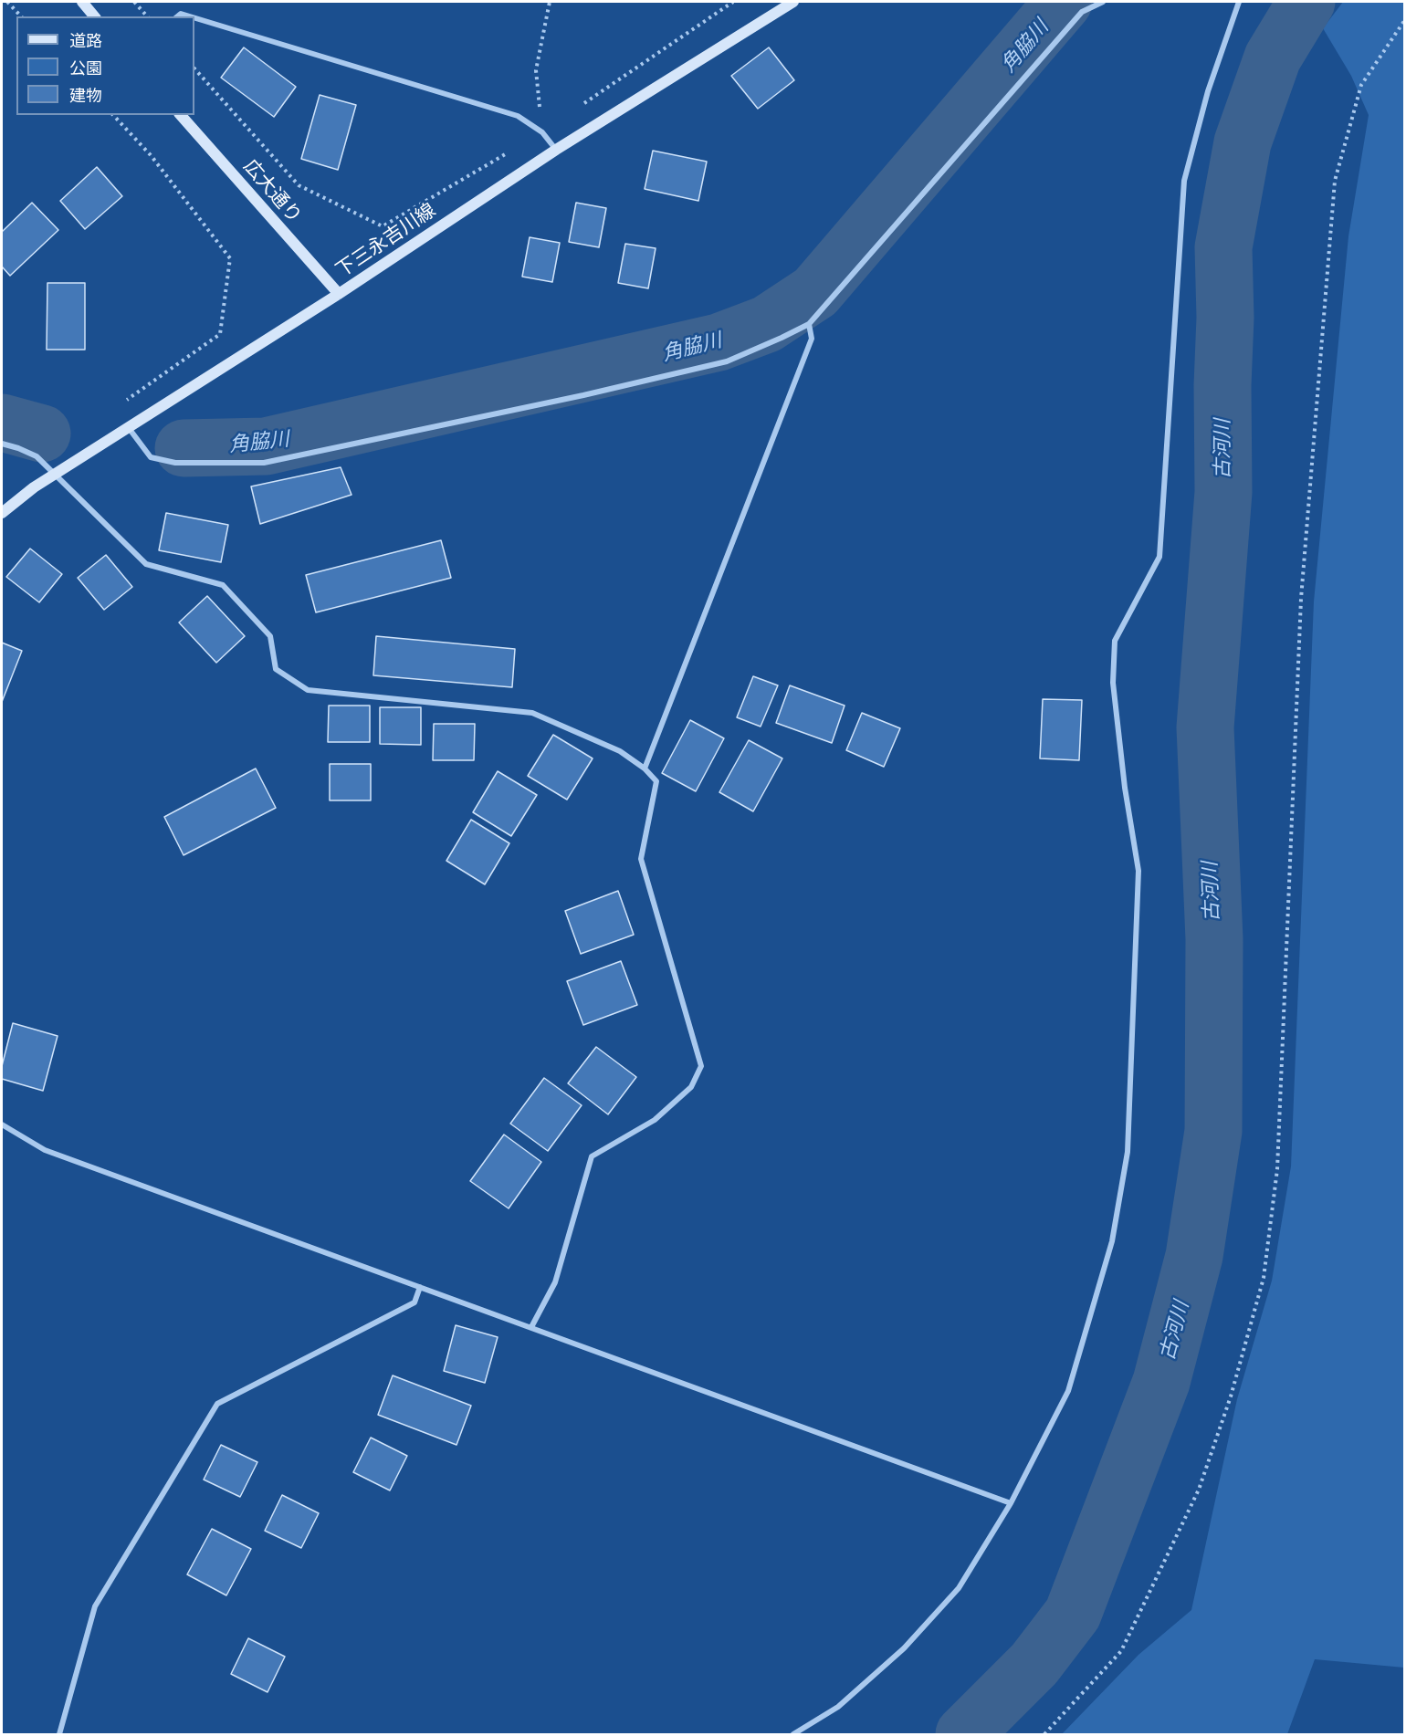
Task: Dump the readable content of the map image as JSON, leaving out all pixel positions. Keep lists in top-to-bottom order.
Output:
{
  "streets": {
    "main road": ["広大通り", "下三永吉川線"]
  },
  "crossings": [
    ["広大通り", "下三永吉川線"]
  ],
  "water": ["角脇川", "古河川"],
  "legend": ["道路", "公園", "建物"]
}
